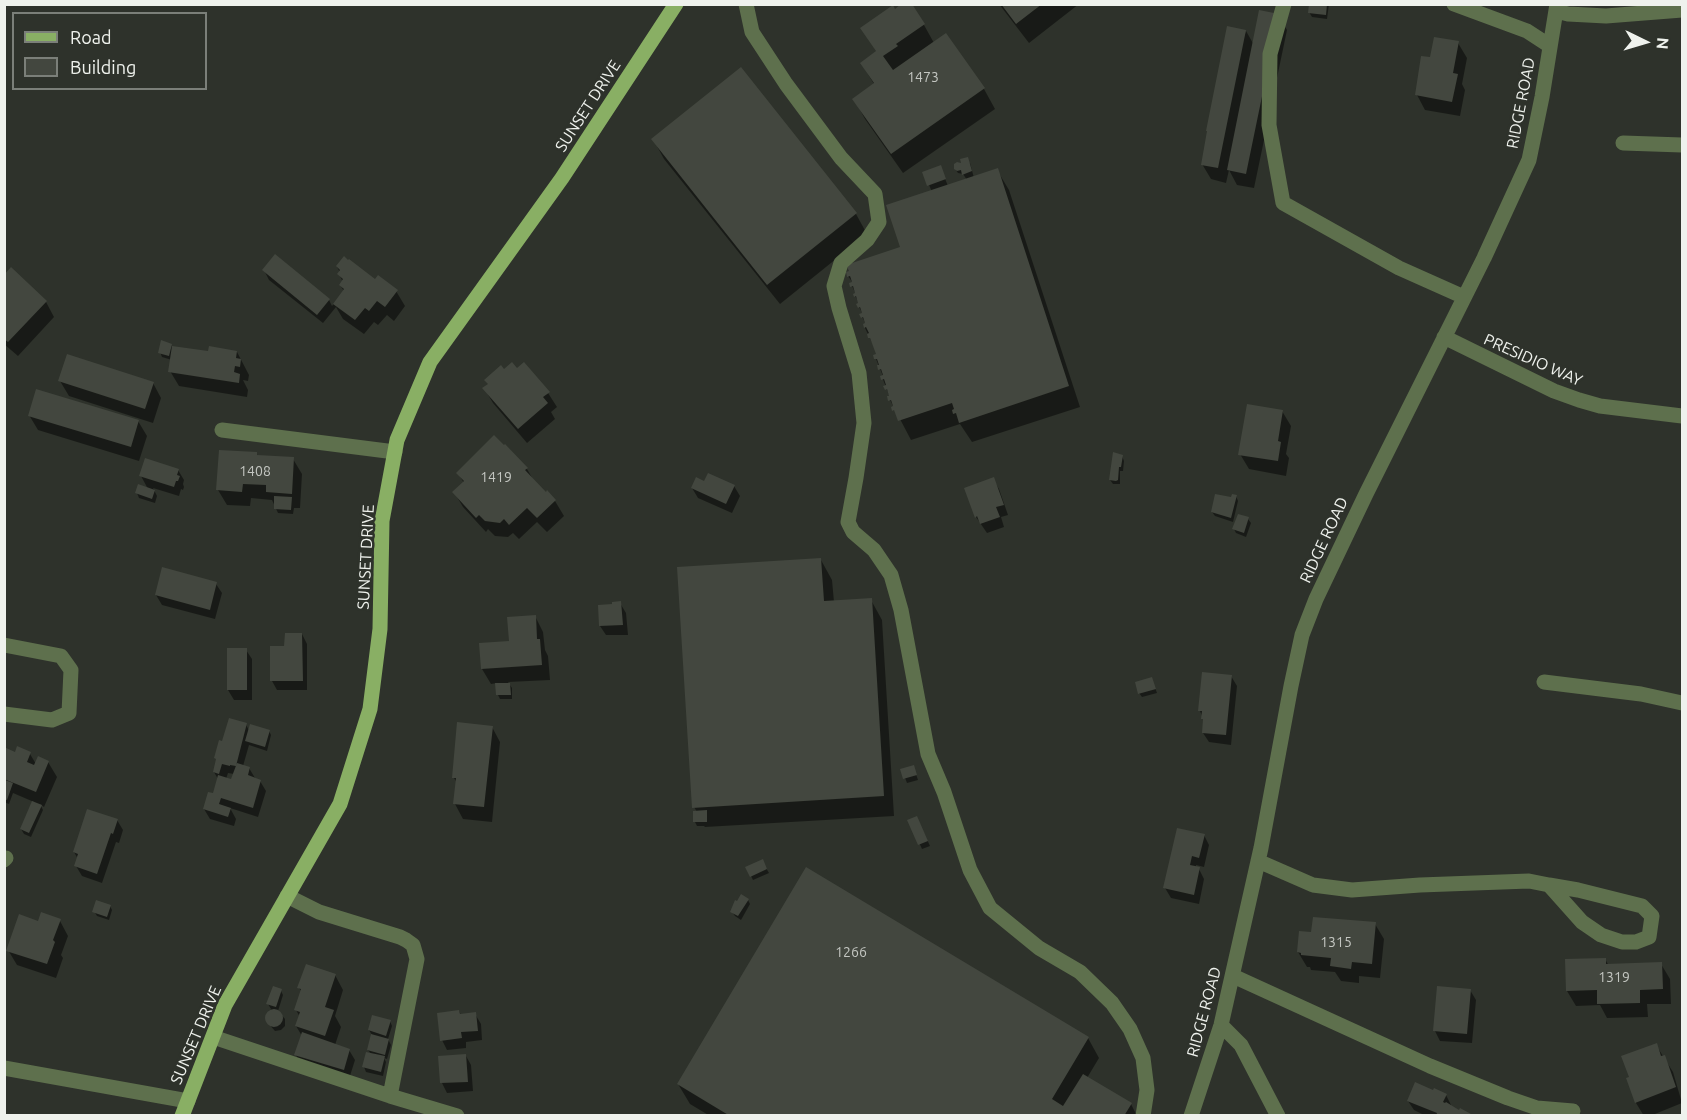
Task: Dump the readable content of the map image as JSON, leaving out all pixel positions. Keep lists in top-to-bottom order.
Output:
{
  "streets": {
    "main road": ["SUNSET DRIVE"],
    "street": ["RIDGE ROAD", "PRESIDIO WAY"]
  },
  "crossings": [
    ["RIDGE ROAD", "PRESIDIO WAY"]
  ],
  "house_numbers": [
    "1473",
    "1408",
    "1419",
    "1315",
    "1266",
    "1319"
  ],
  "legend": ["Road", "Building"],
  "north": "right"
}
